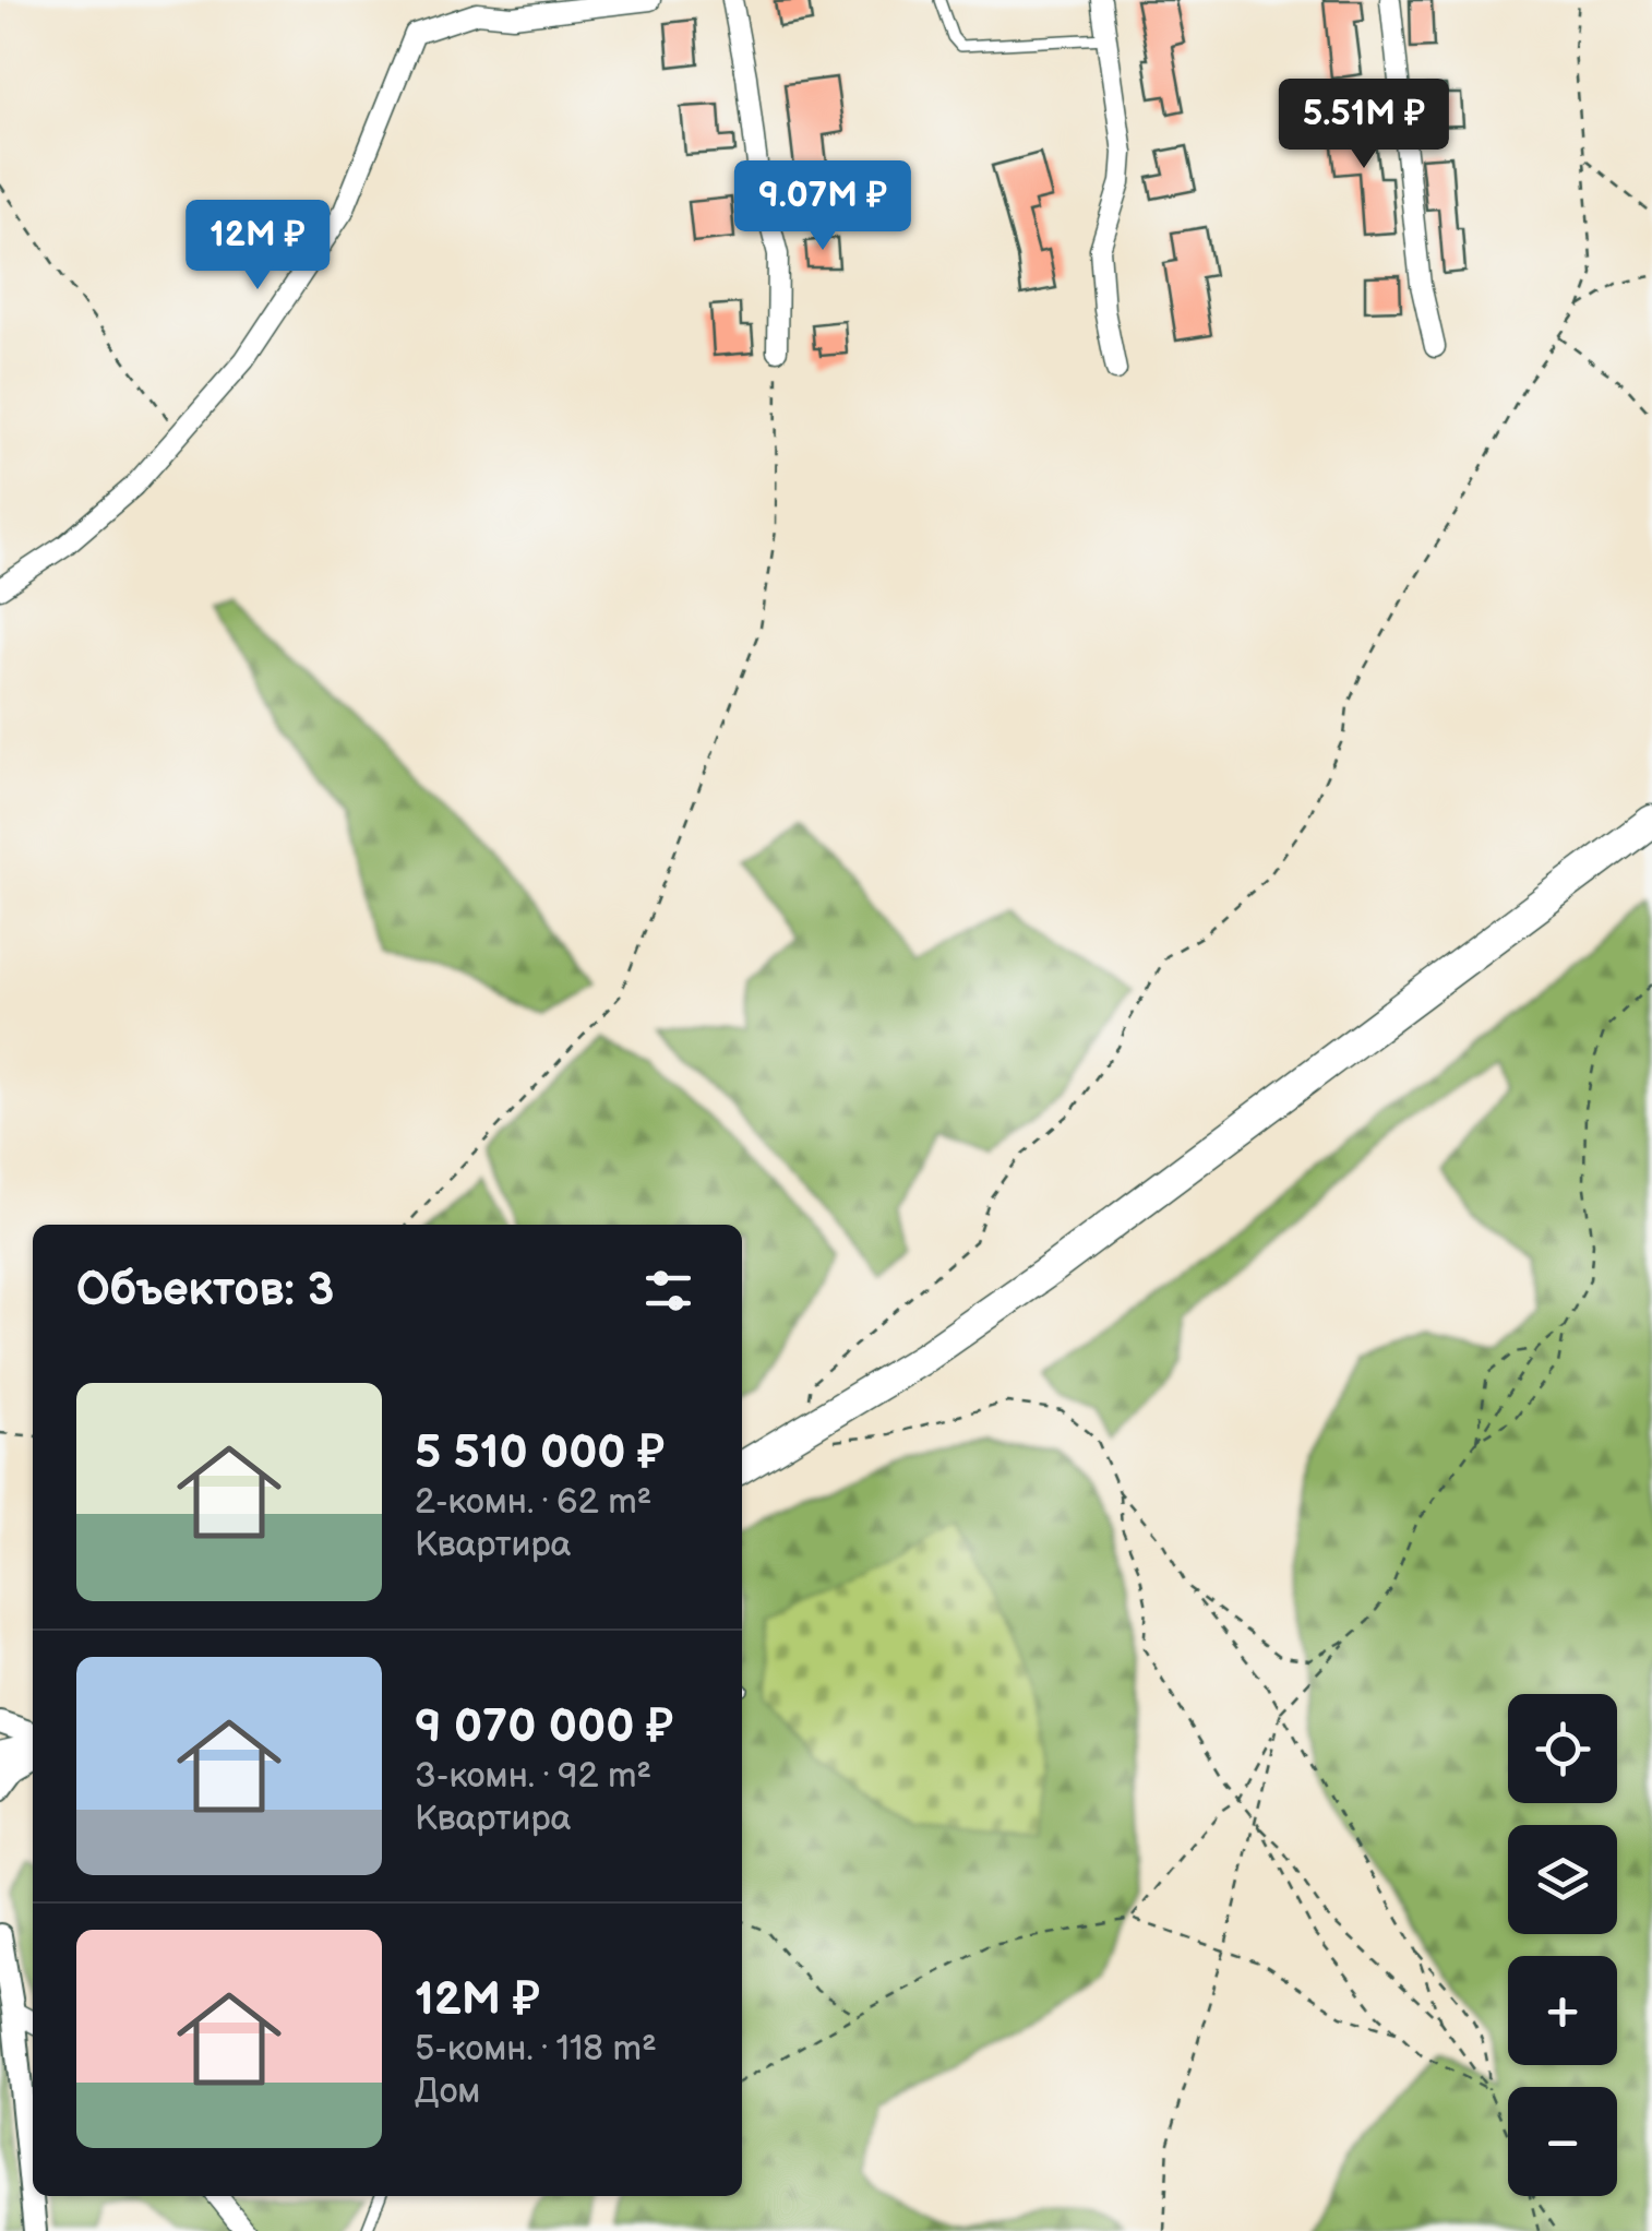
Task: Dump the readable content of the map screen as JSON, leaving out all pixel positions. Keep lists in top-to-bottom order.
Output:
{
  "page": {
    "price": ["5.51M ₽", "9.07M ₽", "12M ₽"],
    "heading": "Объектов: 3",
    "list": [
      {
        "name": "5 510 000 ₽",
        "note": "2-комн. · 62 m² · Квартира"
      },
      {
        "name": "9 070 000 ₽",
        "note": "3-комн. · 92 m² · Квартира"
      },
      {
        "name": "12M ₽",
        "note": "5-комн. · 118 m² · Дом"
      }
    ],
    "map_buttons": ["+", "−"]
  }
}
